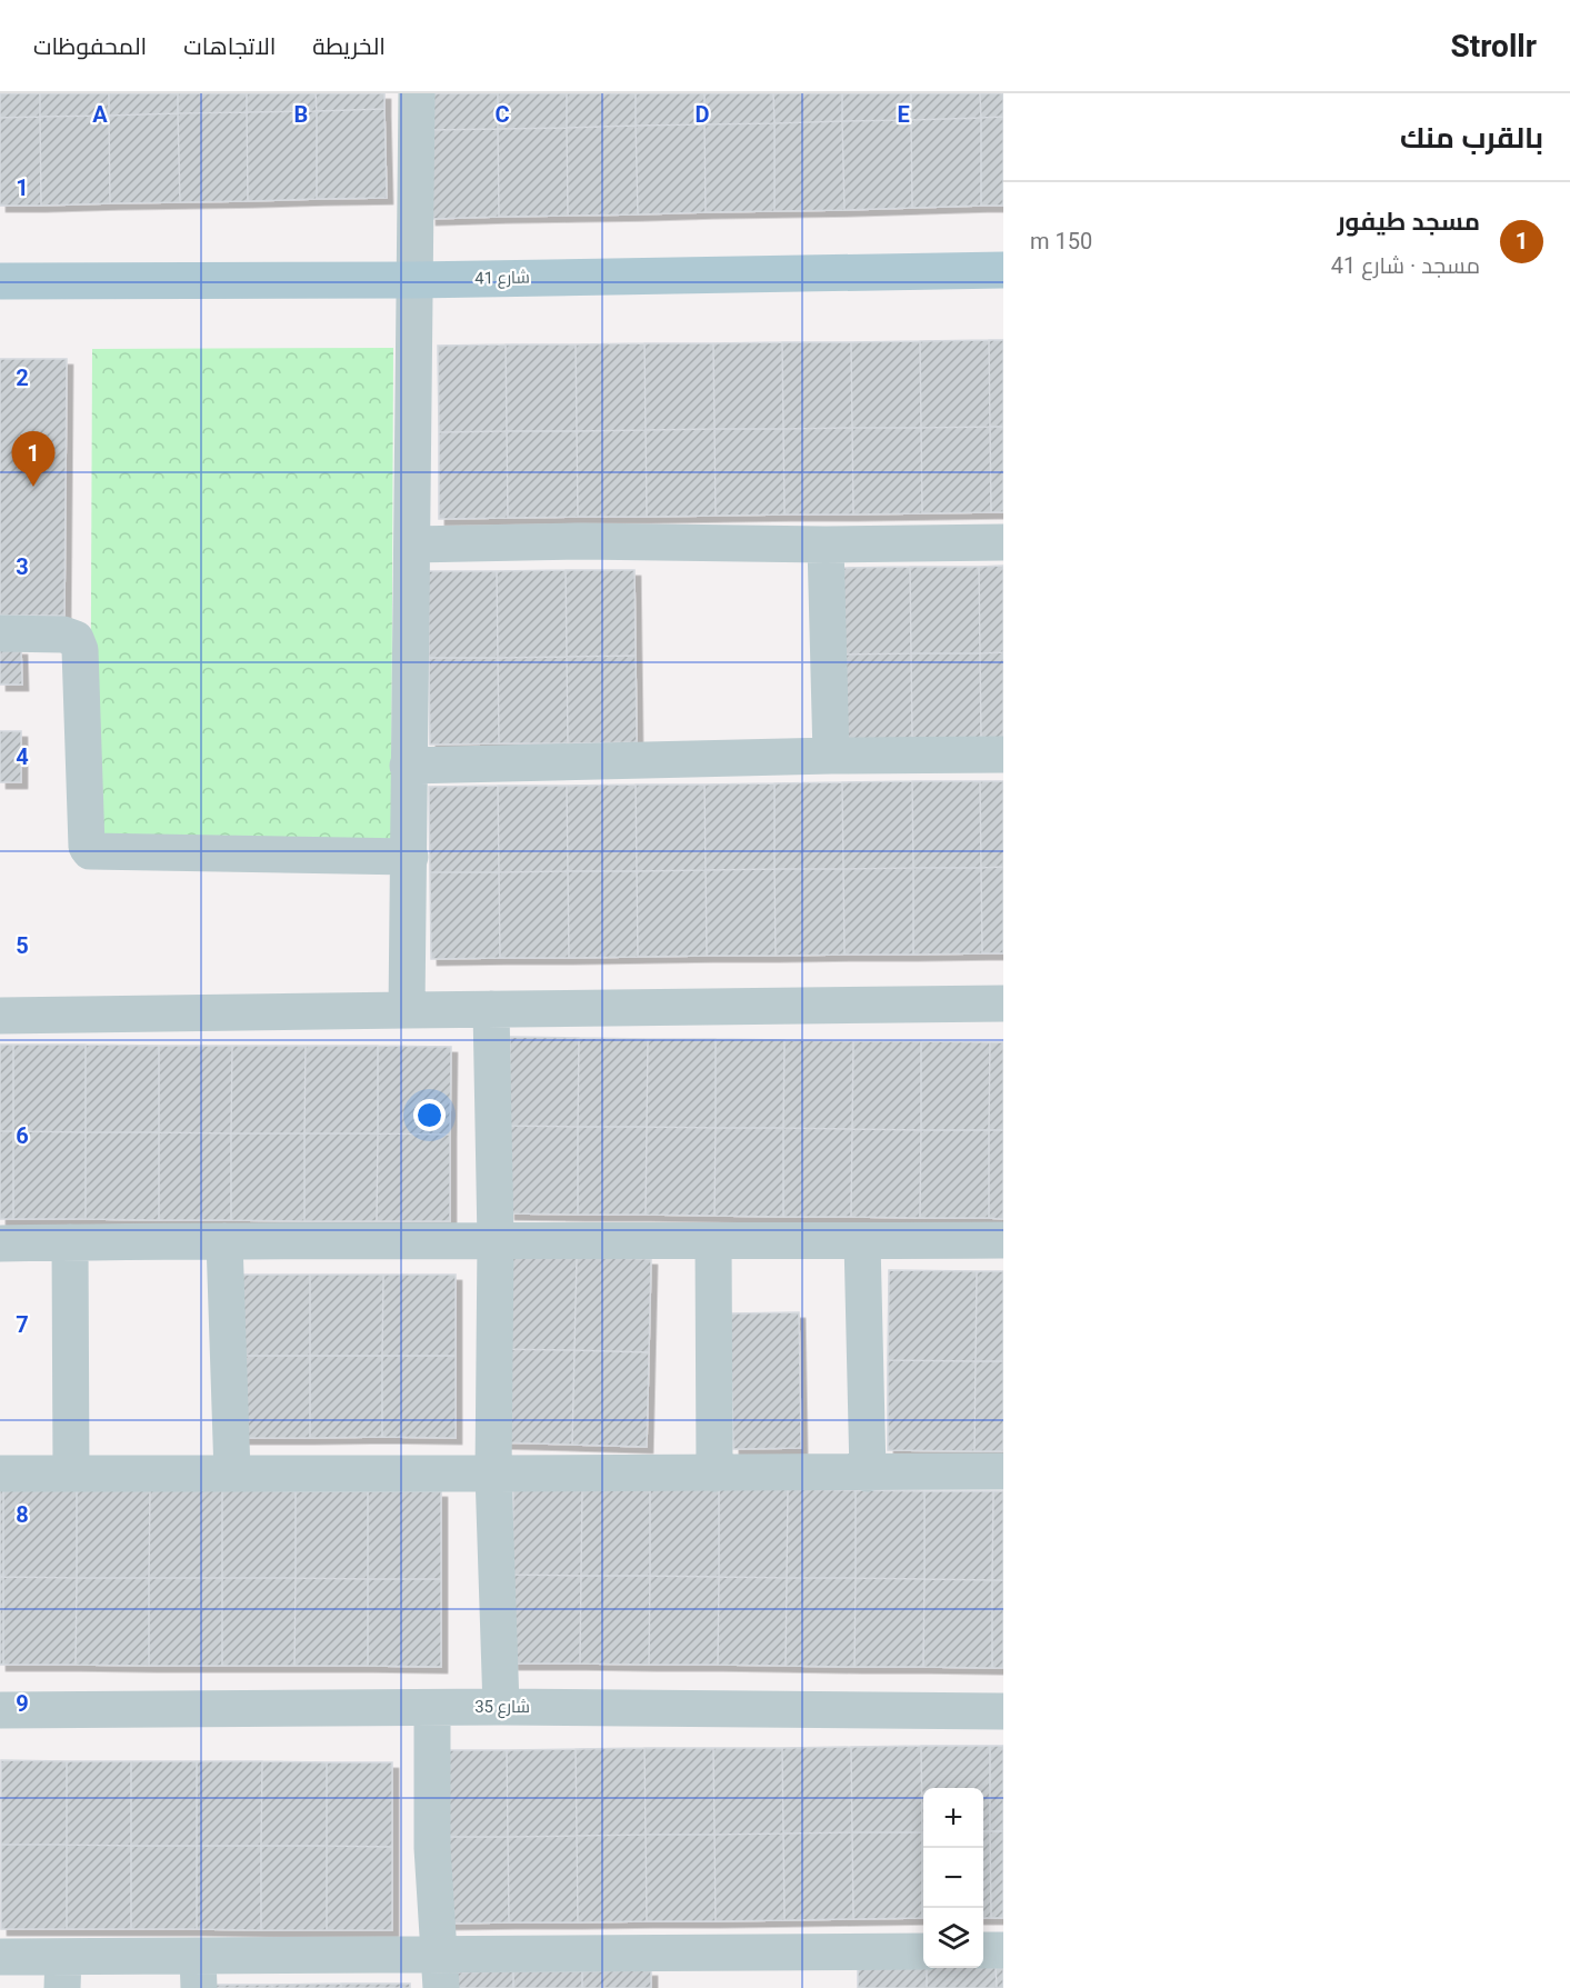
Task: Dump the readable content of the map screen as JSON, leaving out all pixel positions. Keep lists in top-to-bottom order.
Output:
{
  "streets": {
    "main road": ["شارع 41"],
    "street": ["شارع 35"]
  },
  "page": {
    "header": "Strollr",
    "nav": ["الخريطة", "الاتجاهات", "المحفوظات"],
    "heading": "بالقرب منك",
    "list": [
      {
        "mark": "1",
        "name": "مسجد طيفور",
        "note": "مسجد · شارع 41",
        "value": "150 m"
      }
    ],
    "pins": "1",
    "map_buttons": ["+", "−"]
  },
  "grid": {
    "columns": [
      "A",
      "B",
      "C",
      "D",
      "E"
    ],
    "rows": [
      "1",
      "2",
      "3",
      "4",
      "5",
      "6",
      "7",
      "8",
      "9"
    ]
  }
}
